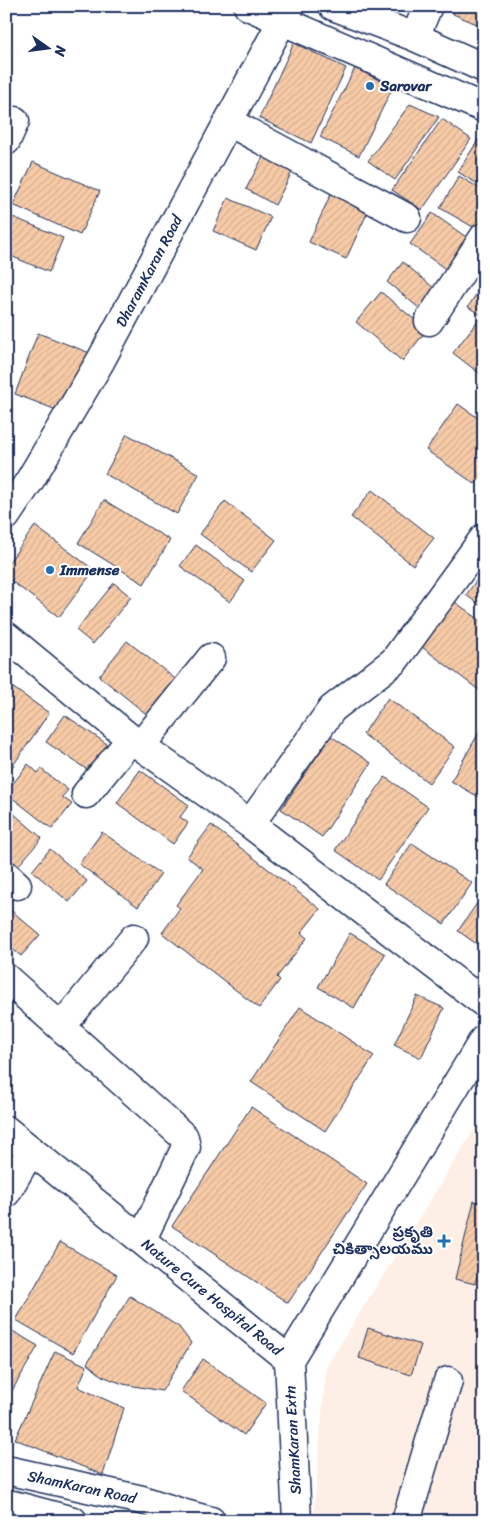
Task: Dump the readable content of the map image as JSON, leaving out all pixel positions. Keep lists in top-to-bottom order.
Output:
{
  "streets": {
    "street": [
      "DharamKaran Road",
      "Nature Cure Hospital Road",
      "ShamKaran Extn",
      "ShamKaran Road"
    ]
  },
  "crossings": [
    ["Nature Cure Hospital Road", "ShamKaran Extn"]
  ],
  "places": {
    "other": ["Sarovar", "Immense"],
    "health": ["ప్రకృతి చికిత్సాలయము"]
  },
  "north": "right"
}
